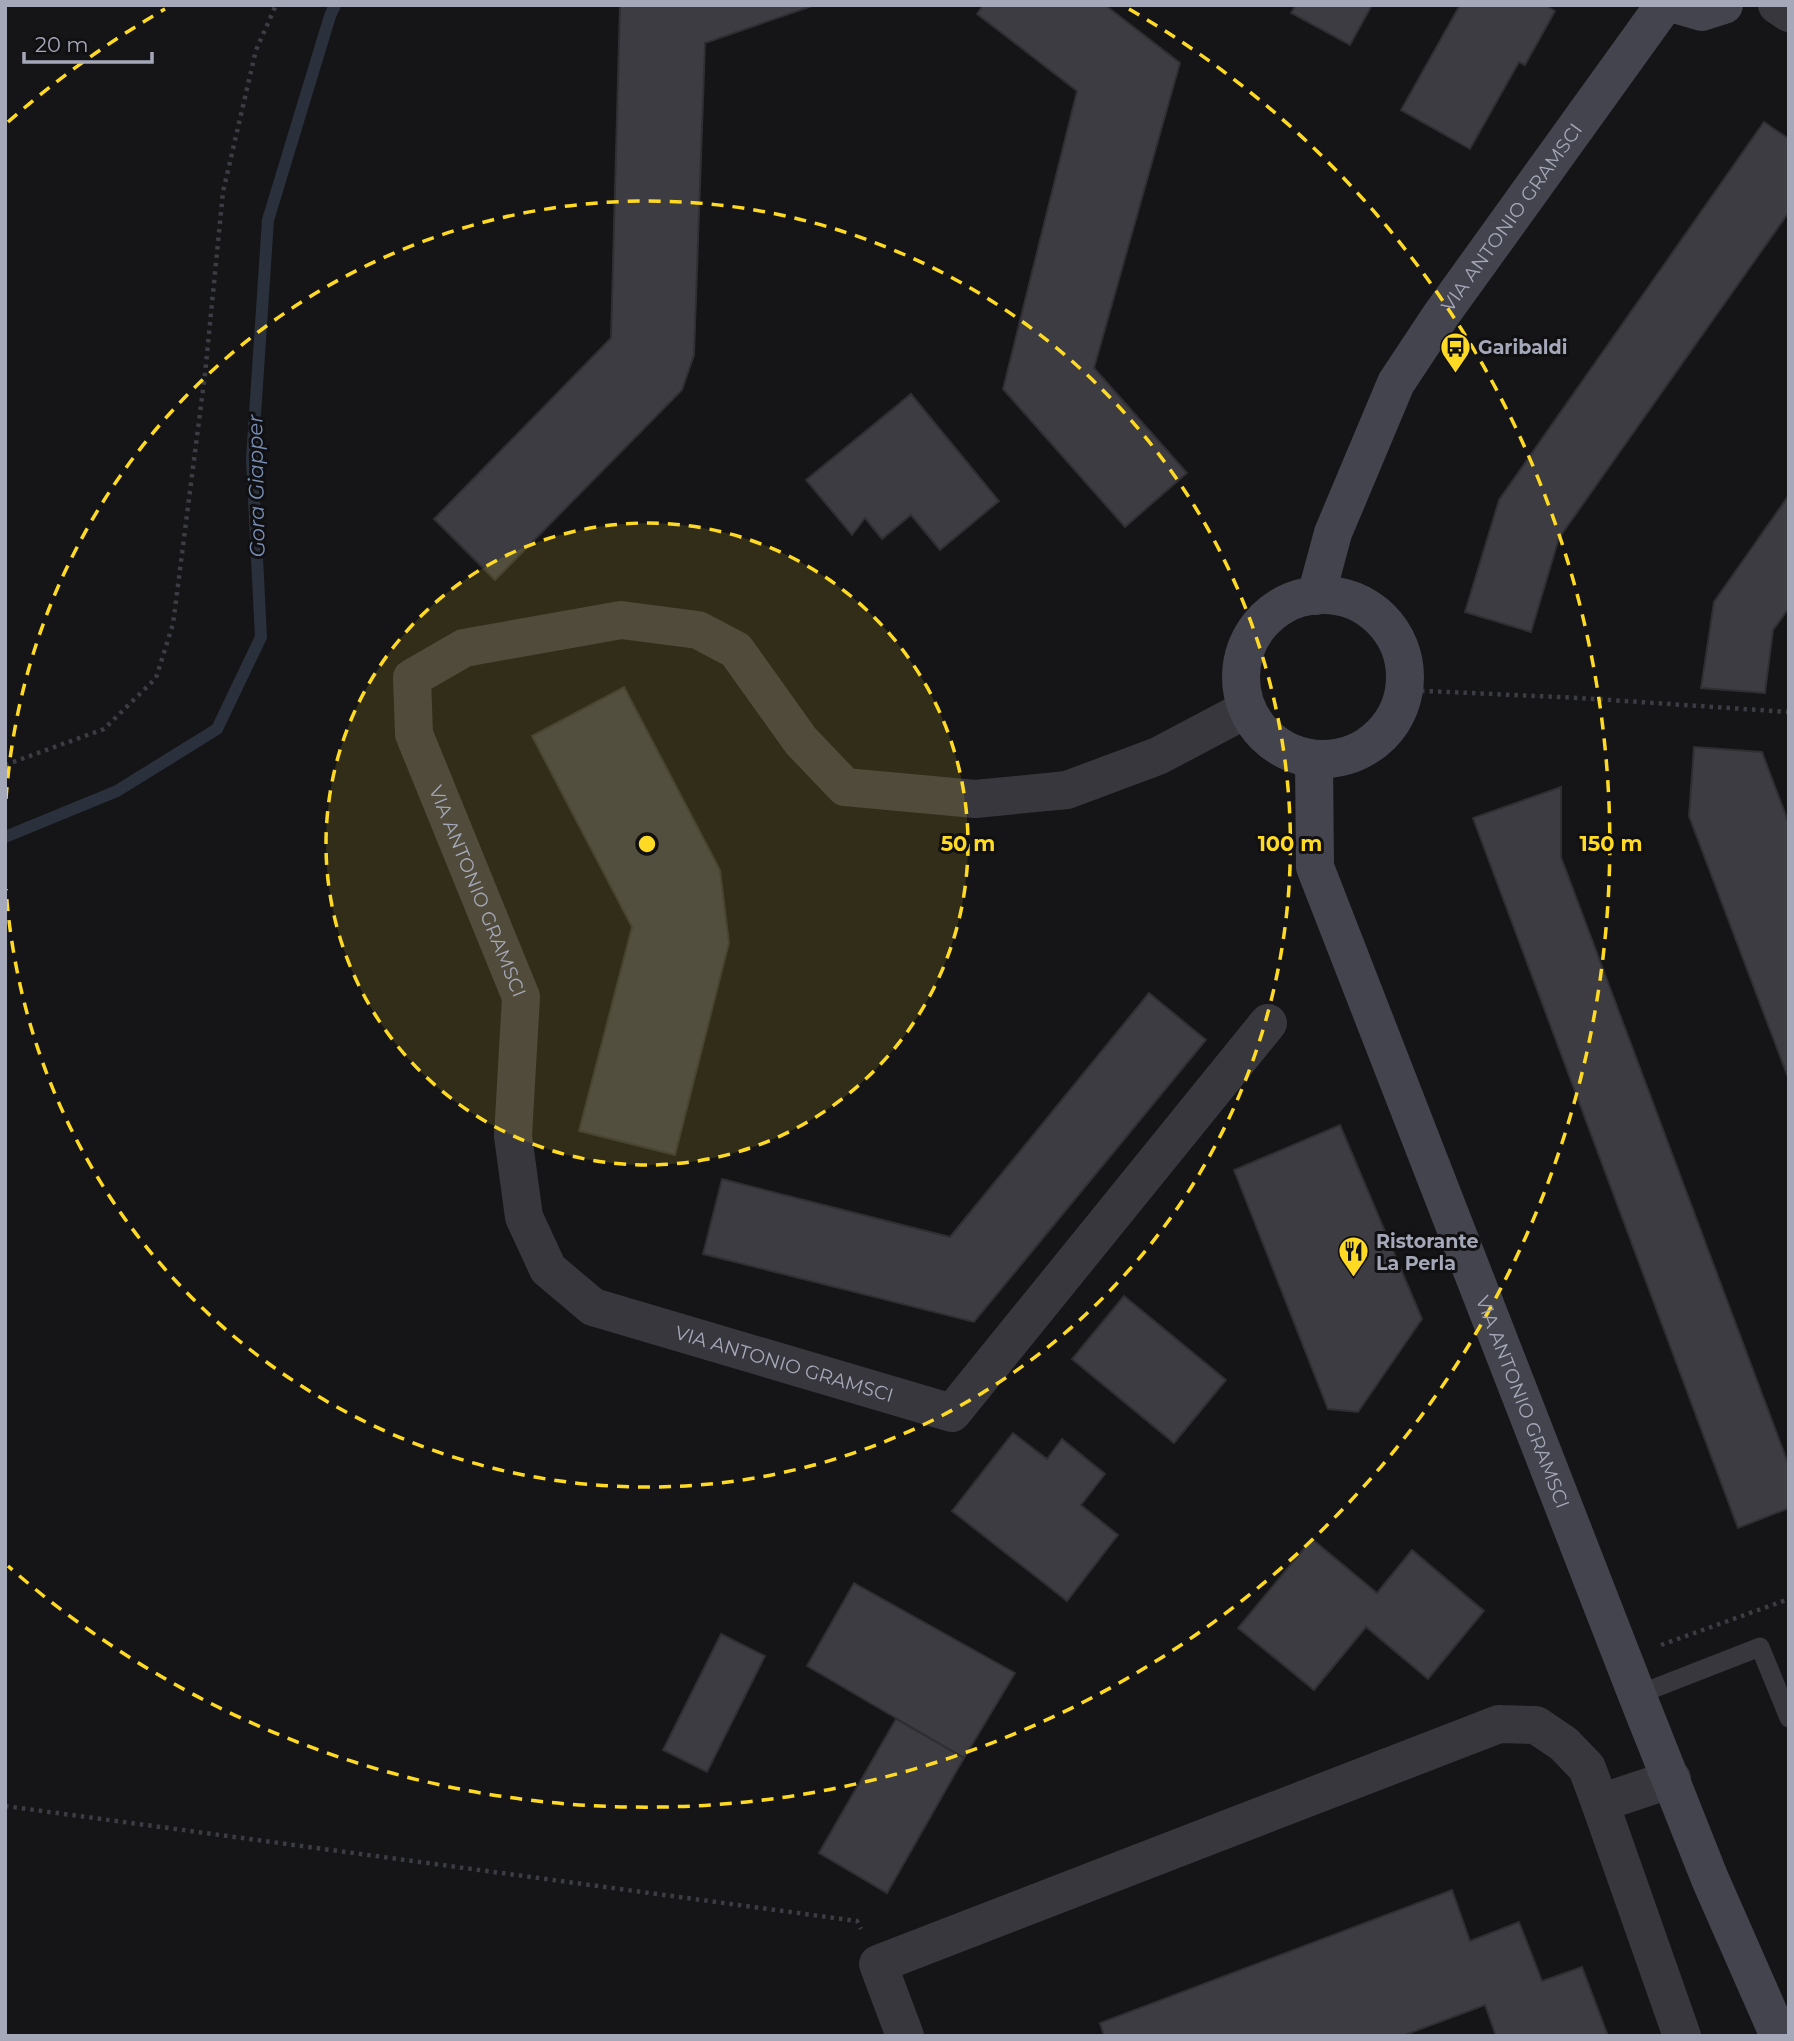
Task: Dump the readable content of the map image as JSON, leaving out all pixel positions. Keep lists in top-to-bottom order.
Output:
{
  "streets": {
    "street": ["VIA ANTONIO GRAMSCI"]
  },
  "water": ["Gora Giapper"],
  "places": {
    "bus stop": ["Garibaldi"],
    "restaurant": ["Ristorante La Perla"]
  },
  "scale_bar": "20 m",
  "rings": ["50 m", "100 m", "150 m"]
}
